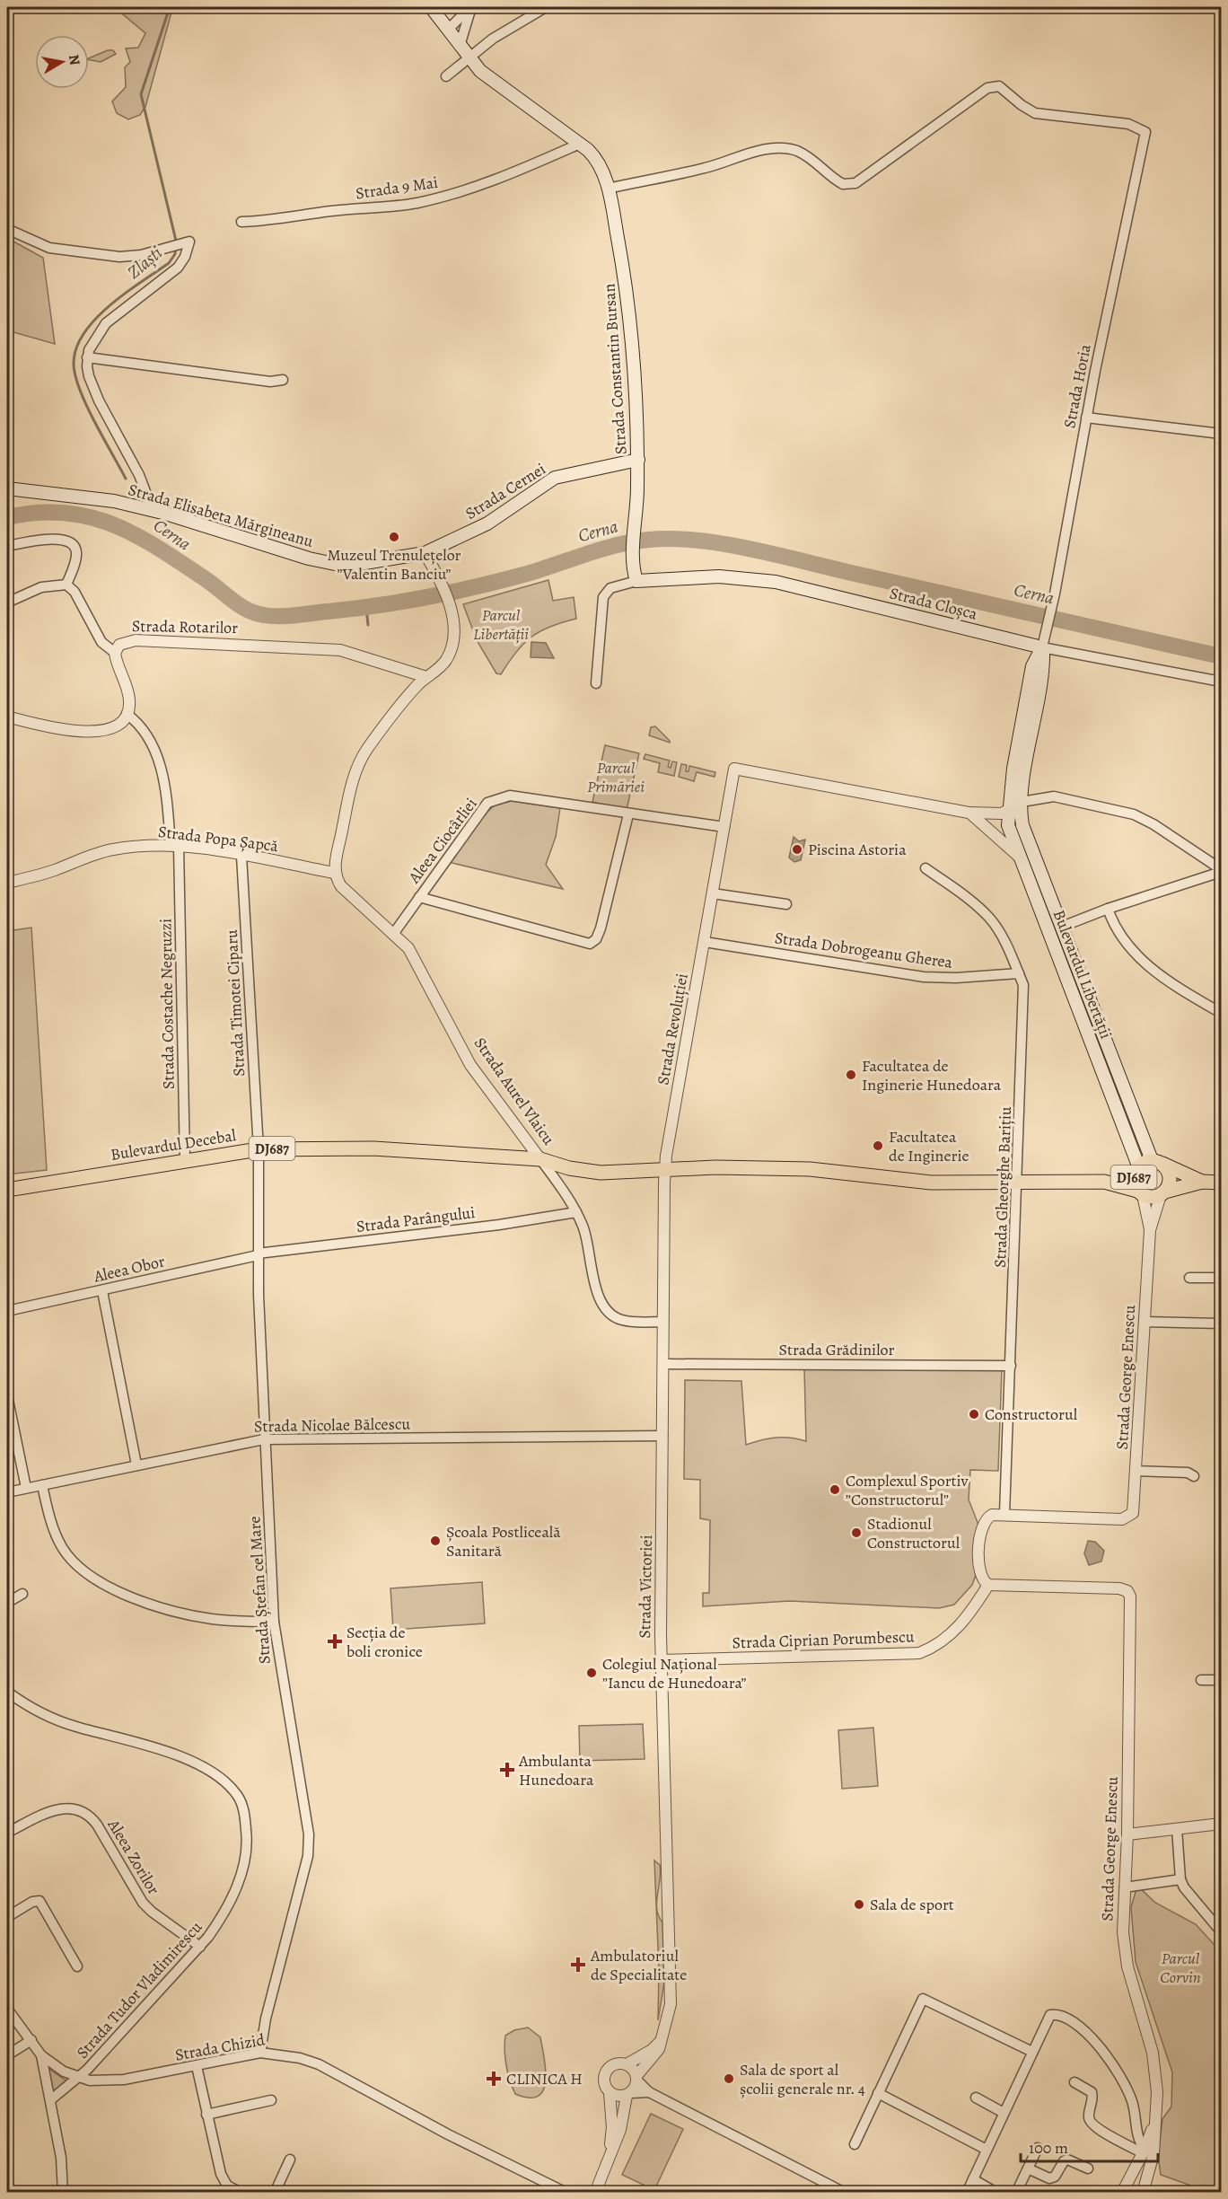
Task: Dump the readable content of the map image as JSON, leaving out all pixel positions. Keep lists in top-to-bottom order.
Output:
{
  "streets": {
    "main road": [
      "Strada Constantin Bursan",
      "Strada Cernei",
      "Strada Elisabeta Mărgineanu",
      "Strada Cloșca",
      "Bulevardul Libertății",
      "Strada Aurel Vlaicu",
      "Bulevardul Decebal",
      "DJ687"
    ],
    "street": [
      "Strada 9 Mai",
      "Strada Horia",
      "Strada Rotarilor",
      "Strada Popa Șapcă",
      "Aleea Ciocârliei",
      "Strada Dobrogeanu Gherea",
      "Strada Timotei Ciparu",
      "Strada Costache Negruzzi",
      "Strada Revoluției",
      "Strada Gheorghe Barițiu",
      "Strada Parângului",
      "Aleea Obor",
      "Strada Grădinilor",
      "Strada George Enescu",
      "Strada Nicolae Bălcescu",
      "Strada Victoriei",
      "Strada Ștefan cel Mare",
      "Strada Ciprian Porumbescu",
      "Aleea Zorilor",
      "Strada Tudor Vladimirescu",
      "Strada Chizid"
    ]
  },
  "crossings": [
    ["Strada 9 Mai", "Strada Constantin Bursan"],
    ["Strada Constantin Bursan", "Strada Horia"],
    ["Strada Constantin Bursan", "Strada Cernei"],
    ["Strada Constantin Bursan", "Strada Cloșca"],
    ["Strada Horia", "Strada Cloșca"],
    ["Strada Horia", "Bulevardul Libertății"],
    ["Strada Cernei", "Strada Elisabeta Mărgineanu"],
    ["Strada Cloșca", "Bulevardul Libertății"],
    ["Strada Popa Șapcă", "Strada Timotei Ciparu"],
    ["Strada Popa Șapcă", "Strada Costache Negruzzi"],
    ["Strada Popa Șapcă", "Strada Aurel Vlaicu"],
    ["Aleea Ciocârliei", "Strada Revoluției"],
    ["Aleea Ciocârliei", "Strada Aurel Vlaicu"],
    ["Strada Dobrogeanu Gherea", "Strada Revoluției"],
    ["Strada Dobrogeanu Gherea", "Strada Gheorghe Barițiu"],
    ["Bulevardul Libertății", "Strada Revoluției"],
    ["Bulevardul Libertății", "Strada Aurel Vlaicu"],
    ["Bulevardul Libertății", "DJ687"],
    ["Bulevardul Libertății", "Strada George Enescu"],
    ["Strada Timotei Ciparu", "Bulevardul Decebal"],
    ["Strada Timotei Ciparu", "Strada Ștefan cel Mare"],
    ["Strada Costache Negruzzi", "Bulevardul Decebal"],
    ["Strada Revoluției", "Strada Aurel Vlaicu"],
    ["Strada Revoluției", "Strada Victoriei"],
    ["Strada Aurel Vlaicu", "Bulevardul Decebal"],
    ["Strada Aurel Vlaicu", "DJ687"],
    ["Strada Aurel Vlaicu", "Strada Gheorghe Barițiu"],
    ["Strada Aurel Vlaicu", "Strada George Enescu"],
    ["Strada Aurel Vlaicu", "Strada Victoriei"],
    ["Bulevardul Decebal", "Strada Ștefan cel Mare"],
    ["DJ687", "Strada George Enescu"],
    ["Strada Gheorghe Barițiu", "Strada Grădinilor"],
    ["Strada Gheorghe Barițiu", "Strada George Enescu"],
    ["Strada Parângului", "Aleea Obor"],
    ["Strada Parângului", "Strada Ștefan cel Mare"],
    ["Aleea Obor", "Strada Ștefan cel Mare"],
    ["Strada Grădinilor", "Strada Victoriei"],
    ["Strada George Enescu", "Strada Ciprian Porumbescu"],
    ["Strada Nicolae Bălcescu", "Strada Victoriei"],
    ["Strada Nicolae Bălcescu", "Strada Ștefan cel Mare"],
    ["Strada Victoriei", "Strada Ciprian Porumbescu"],
    ["Strada Ștefan cel Mare", "Strada Chizid"],
    ["Aleea Zorilor", "Strada Tudor Vladimirescu"],
    ["Strada Tudor Vladimirescu", "Strada Chizid"]
  ],
  "water": ["Zlaști", "Cerna"],
  "parks": ["Parcul Libertății", "Parcul Primăriei", "Parcul Corvin"],
  "places": {
    "other": [
      "Muzeul Trenulețelor ”Valentin Banciu”",
      "Piscina Astoria",
      "Facultatea de Inginerie Hunedoara",
      "Facultatea de Inginerie",
      "Constructorul",
      "Complexul Sportiv ”Constructorul”",
      "Stadionul Constructorul",
      "Școala Postliceală Sanitară",
      "Colegiul Național ”Iancu de Hunedoara”",
      "Sala de sport",
      "Sala de sport al școlii generale nr. 4"
    ],
    "health": [
      "Secția de boli cronice",
      "Ambulanta Hunedoara",
      "Ambulatoriul de Specialitate",
      "CLINICA H"
    ]
  },
  "scale_bar": "100 m",
  "north": "right"
}
